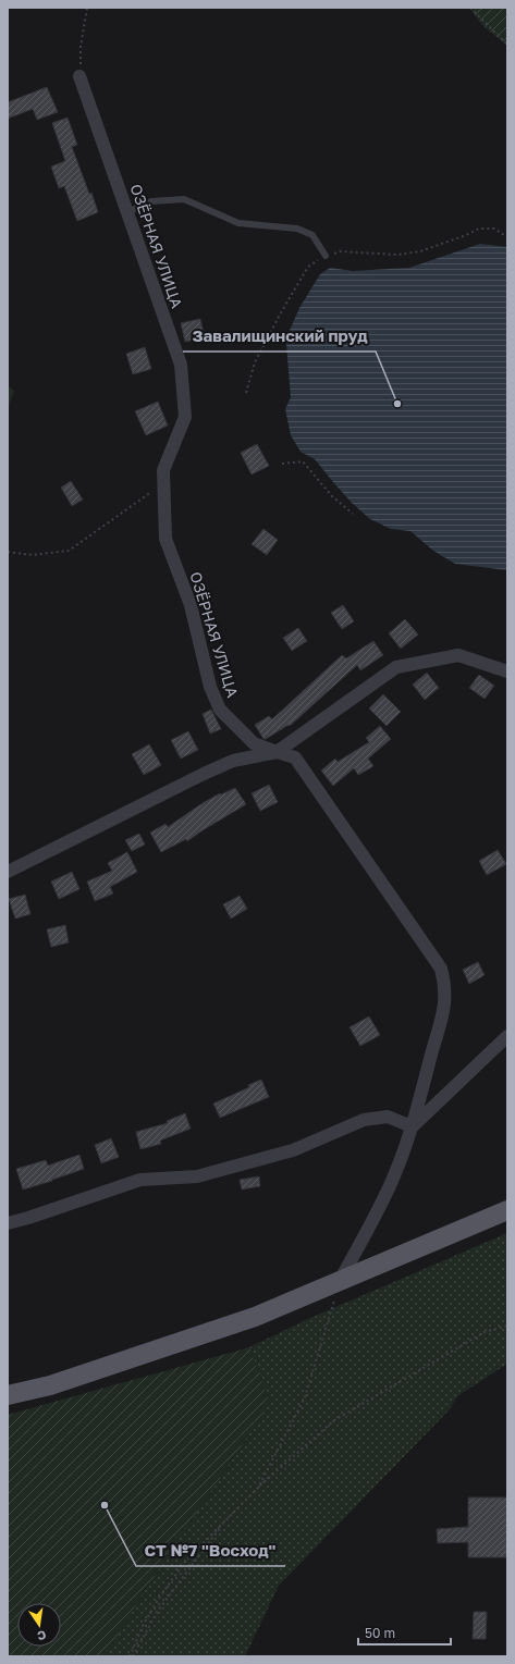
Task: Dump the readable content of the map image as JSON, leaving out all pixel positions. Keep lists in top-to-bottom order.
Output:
{
  "streets": {
    "street": ["ОЗЁРНАЯ УЛИЦА"]
  },
  "places": ["Завалищинский пруд", "СТ №7 \"Восход\""],
  "scale_bar": "50 m",
  "north": "bottom"
}
